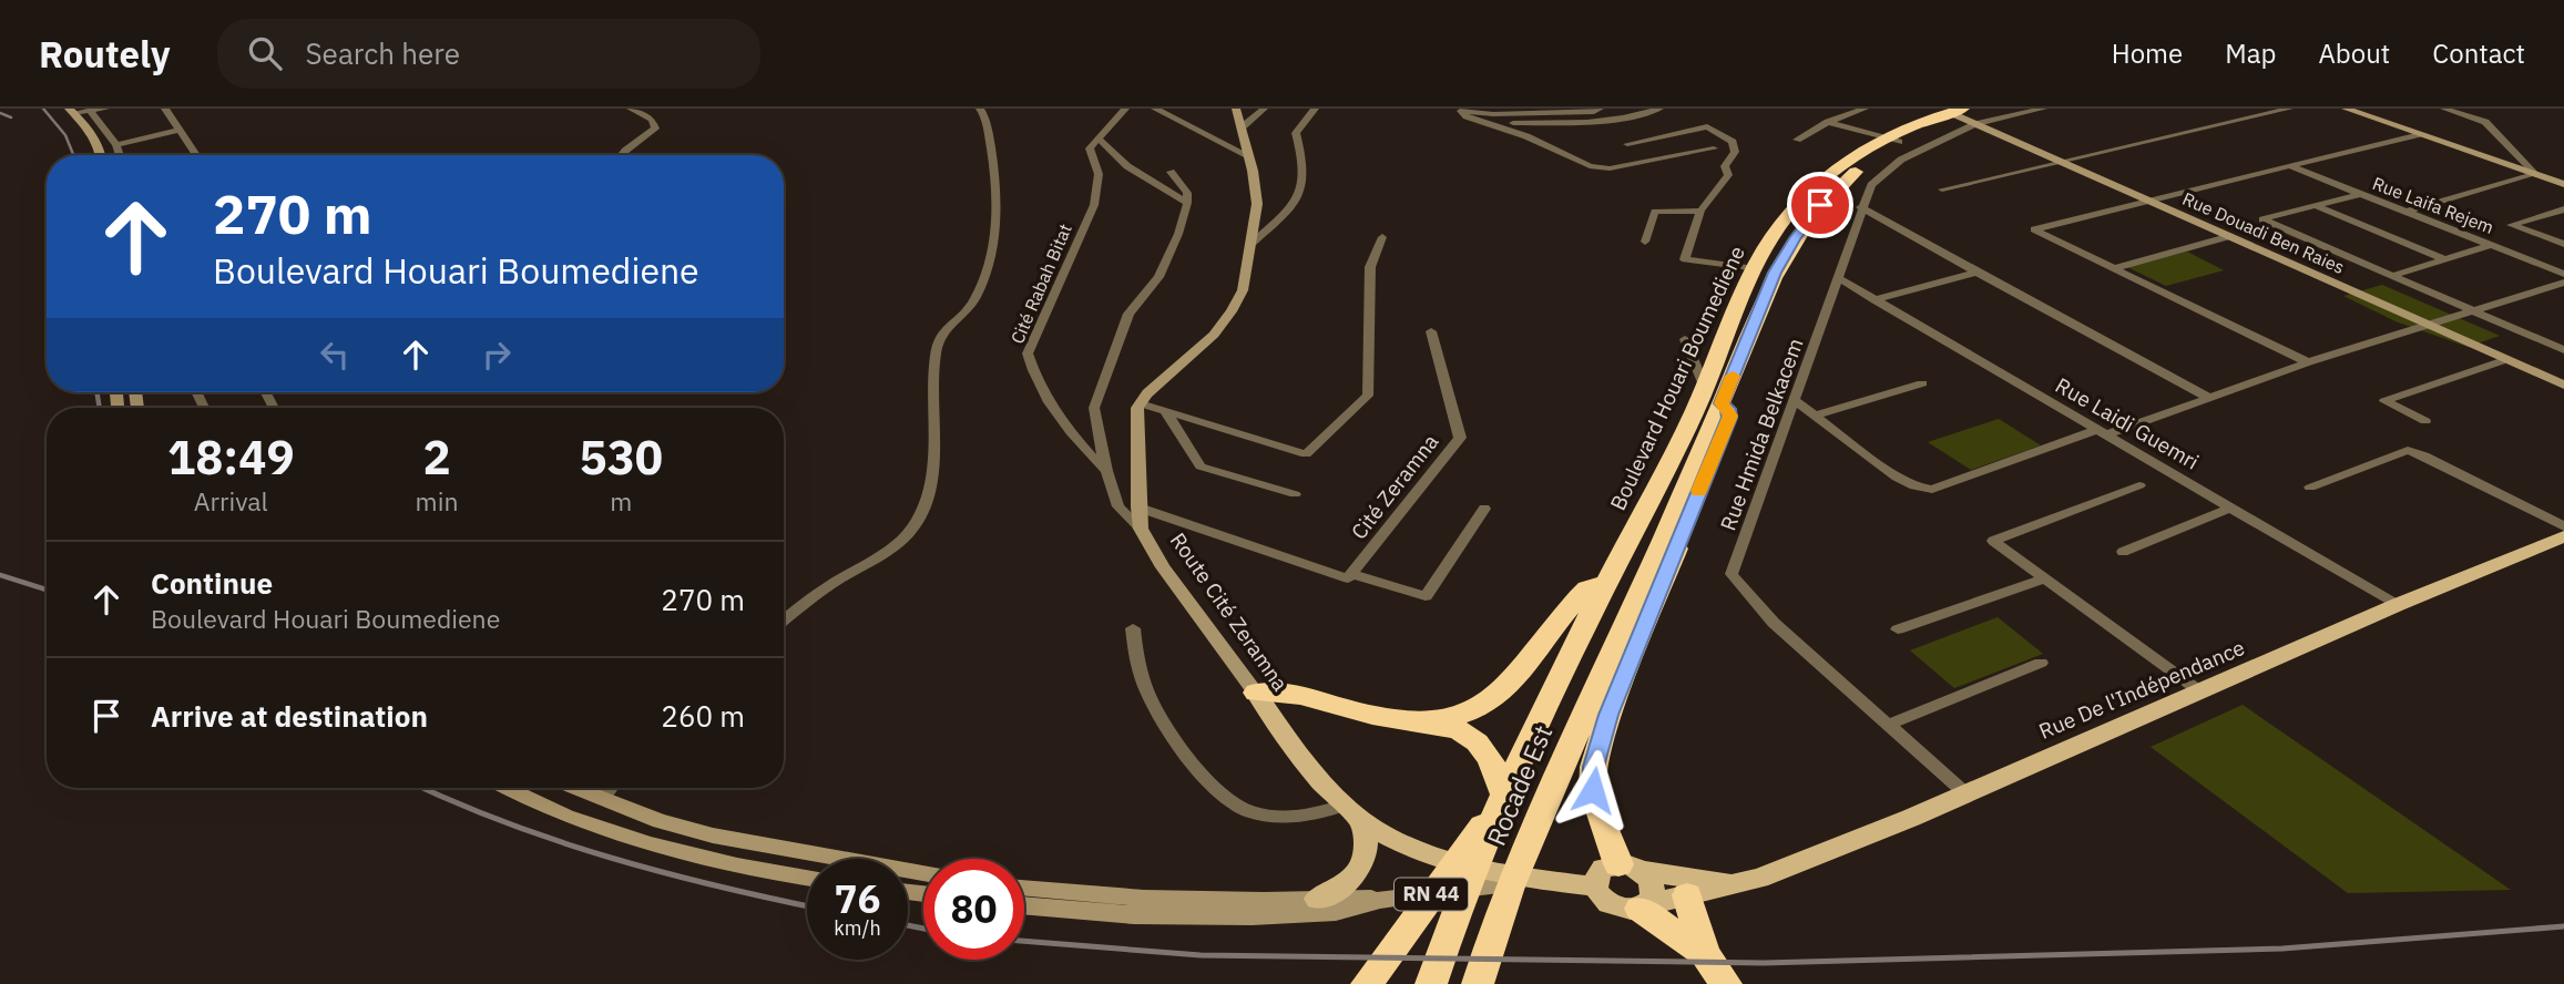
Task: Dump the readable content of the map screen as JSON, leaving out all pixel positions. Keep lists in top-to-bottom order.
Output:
{
  "streets": {
    "highway": ["Boulevard Houari Boumediene", "Rocade Est", "RN 44"],
    "main road": ["Route Cité Zeramna", "Rue De l'Indépendance"],
    "street": [
      "Rue Laifa Rejem",
      "Rue Douadi Ben Raies",
      "Cité Rabah Bitat",
      "Rue Laidi Guemri",
      "Rue Hmida Belkacem",
      "Cité Zeramna"
    ]
  },
  "crossings": [
    ["Rue Douadi Ben Raies", "Boulevard Houari Boumediene"],
    ["Rue Douadi Ben Raies", "Rue Hmida Belkacem"],
    ["Cité Rabah Bitat", "Route Cité Zeramna"],
    ["Boulevard Houari Boumediene", "Rue Hmida Belkacem"],
    ["Boulevard Houari Boumediene", "Rocade Est"],
    ["Boulevard Houari Boumediene", "RN 44"],
    ["Rue Laidi Guemri", "Rue Hmida Belkacem"],
    ["Rue Laidi Guemri", "Rue De l'Indépendance"],
    ["Rue Hmida Belkacem", "Rue De l'Indépendance"],
    ["Route Cité Zeramna", "Rue De l'Indépendance"],
    ["Rocade Est", "RN 44"]
  ],
  "page": {
    "header": "Routely",
    "search": "Search here",
    "nav": [
      "Home",
      "Map",
      "About",
      "Contact"
    ],
    "turn": ["270 m", "Boulevard Houari Boumediene"],
    "eta": [
      "18:49",
      "Arrival",
      "2",
      "min",
      "530",
      "m"
    ],
    "list": [
      {
        "name": "Continue",
        "note": "Boulevard Houari Boumediene",
        "value": "270 m"
      },
      {
        "name": "Arrive at destination",
        "value": "260 m"
      }
    ],
    "speed": "76 km/h",
    "limit": "80"
  }
}
